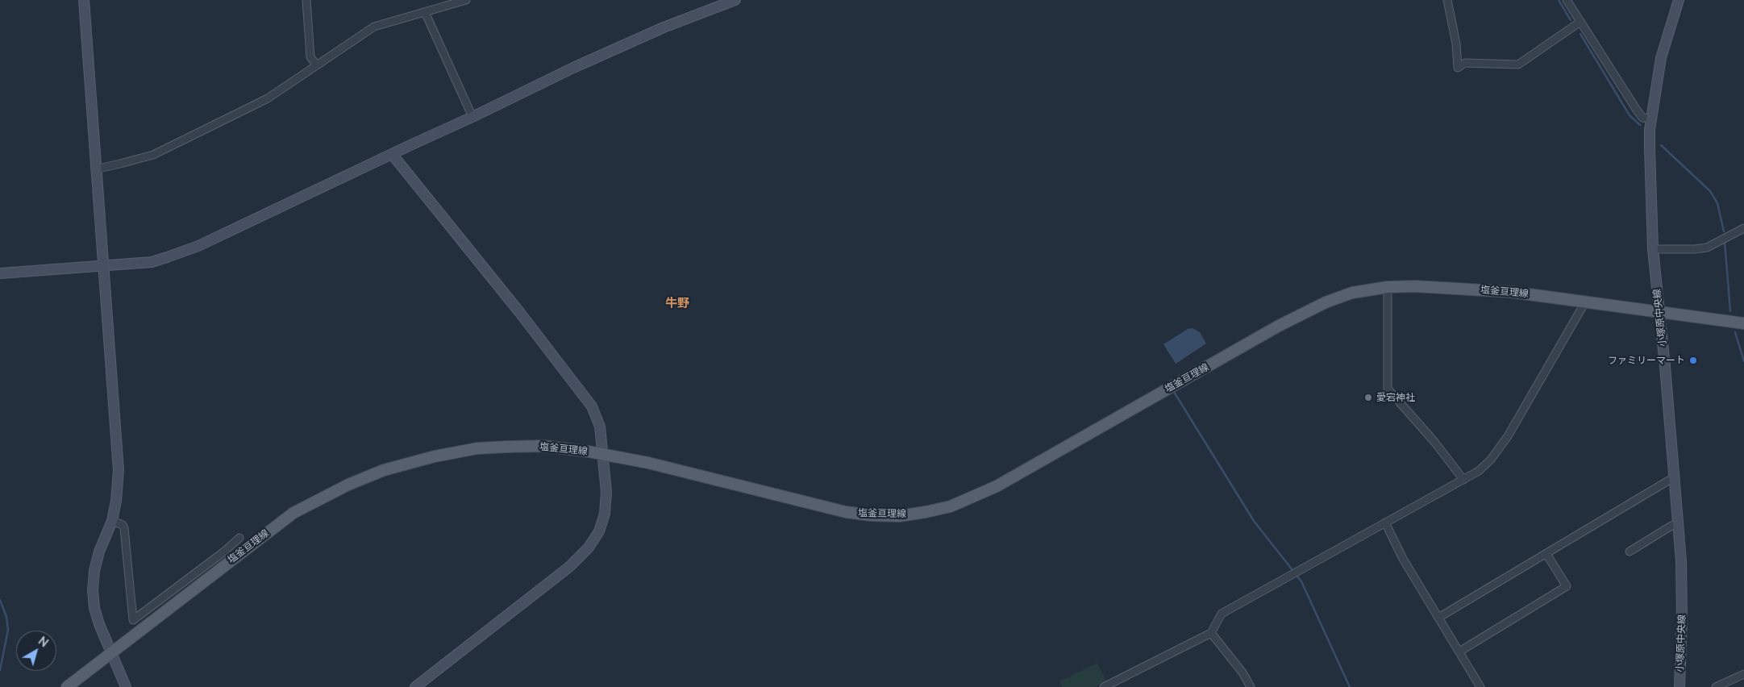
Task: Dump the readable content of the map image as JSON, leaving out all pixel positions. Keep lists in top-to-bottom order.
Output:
{
  "streets": {
    "main road": ["塩釜亘理線"],
    "street": ["小塚原中央線"]
  },
  "crossings": [
    ["塩釜亘理線", "小塚原中央線"]
  ],
  "districts": ["牛野"],
  "places": ["ファミリーマート", "愛宕神社"],
  "north": "top right"
}
